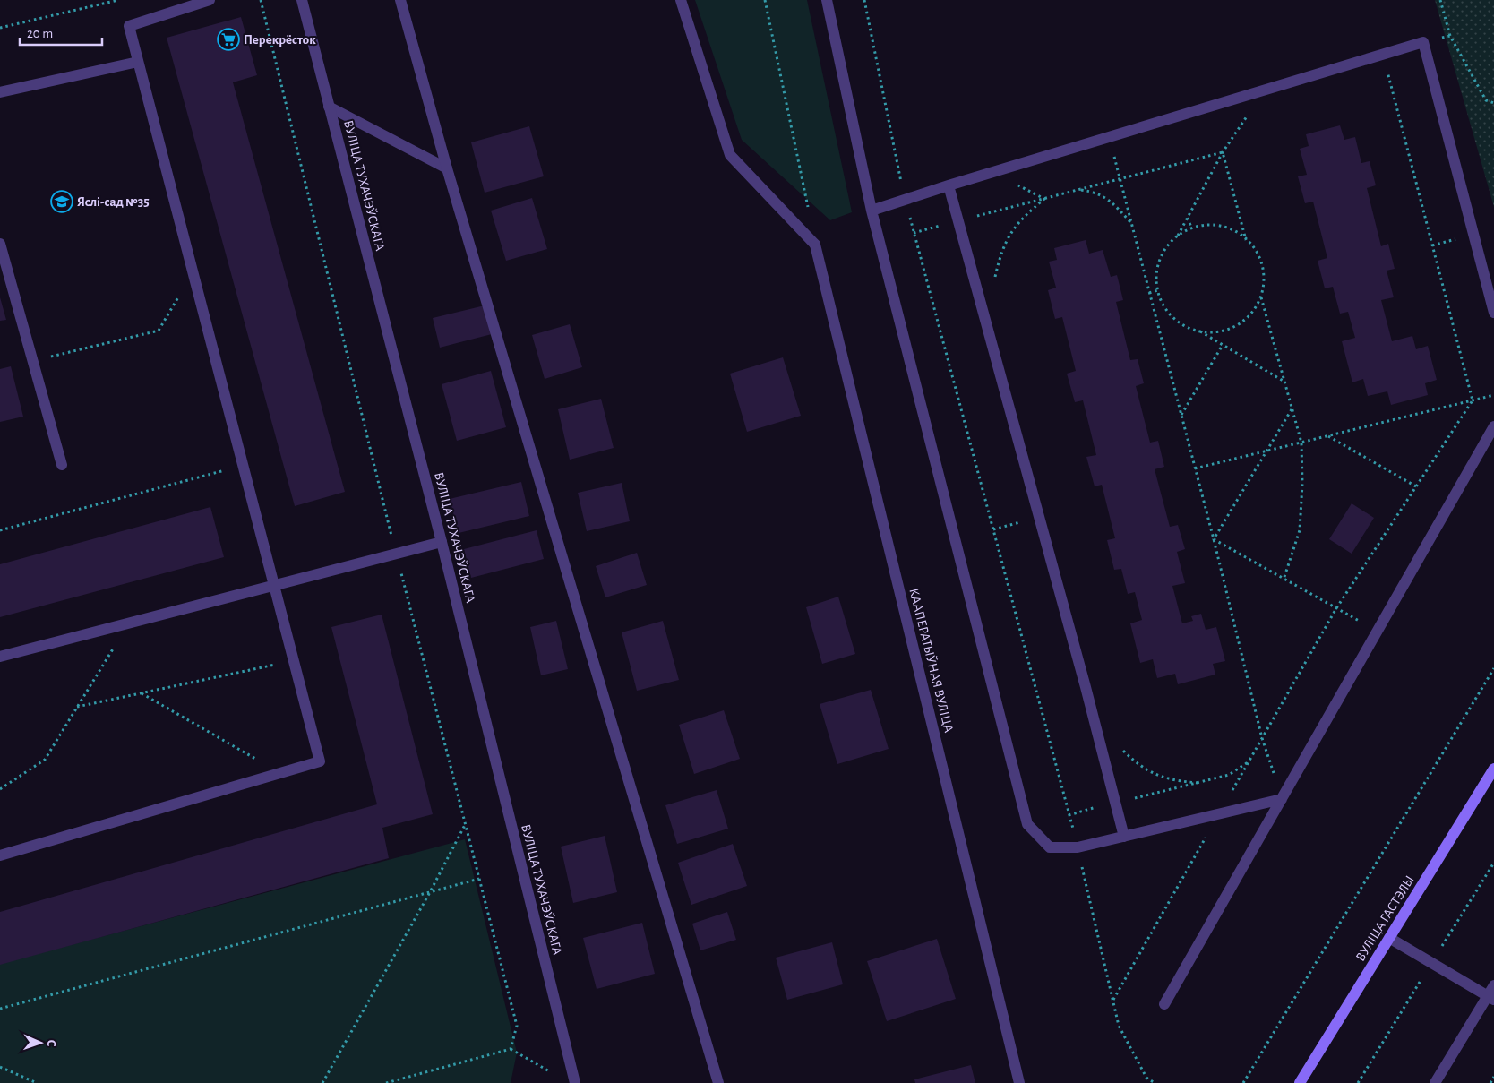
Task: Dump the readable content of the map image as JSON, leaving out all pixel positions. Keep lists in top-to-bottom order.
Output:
{
  "streets": {
    "main road": ["ВУЛІЦА ГАСТЭЛЫ"],
    "street": ["ВУЛІЦА ТУХАЧЭЎСКАГА", "КААПЕРАТЫЎНАЯ ВУЛІЦА"]
  },
  "places": {
    "supermarket": ["Перекрёсток"],
    "school or university": ["Яслі-сад №35"]
  },
  "scale_bar": "20 m",
  "north": "right"
}
